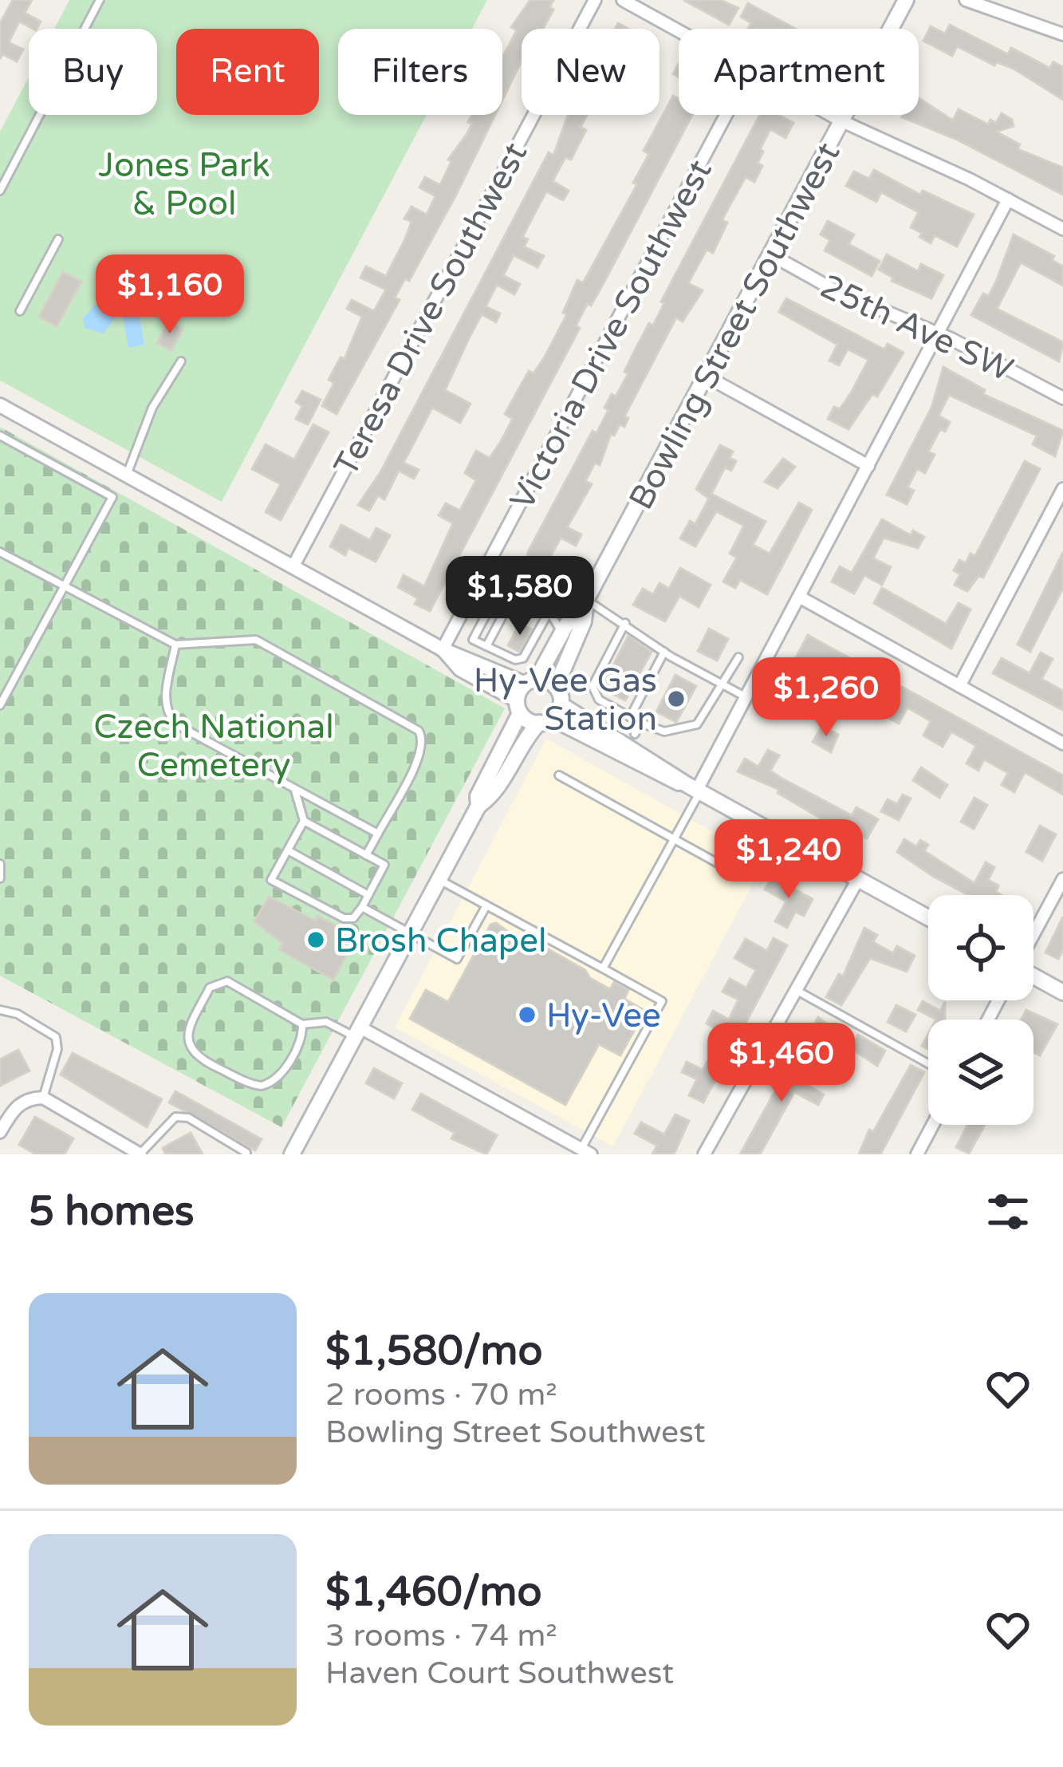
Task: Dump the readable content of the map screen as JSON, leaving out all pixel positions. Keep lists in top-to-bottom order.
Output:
{
  "streets": {
    "main road": ["Bowling Street Southwest"],
    "street": ["Teresa Drive Southwest", "25th Ave SW", "Victoria Drive Southwest"]
  },
  "crossings": [
    ["Bowling Street Southwest", "25th Ave SW"]
  ],
  "parks": ["Jones Park & Pool", "Czech National Cemetery"],
  "places": ["Hy-Vee Gas Station", "Brosh Chapel", "Hy-Vee"],
  "page": {
    "chip": [
      "Buy",
      "Rent",
      "Filters",
      "New",
      "Apartment"
    ],
    "price": [
      "$1,160",
      "$1,580",
      "$1,260",
      "$1,240",
      "$1,460"
    ],
    "heading": "5 homes",
    "list": [
      {
        "name": "$1,580/mo",
        "note": "2 rooms · 70 m² · Bowling Street Southwest"
      },
      {
        "name": "$1,460/mo",
        "note": "3 rooms · 74 m² · Haven Court Southwest"
      }
    ]
  }
}
